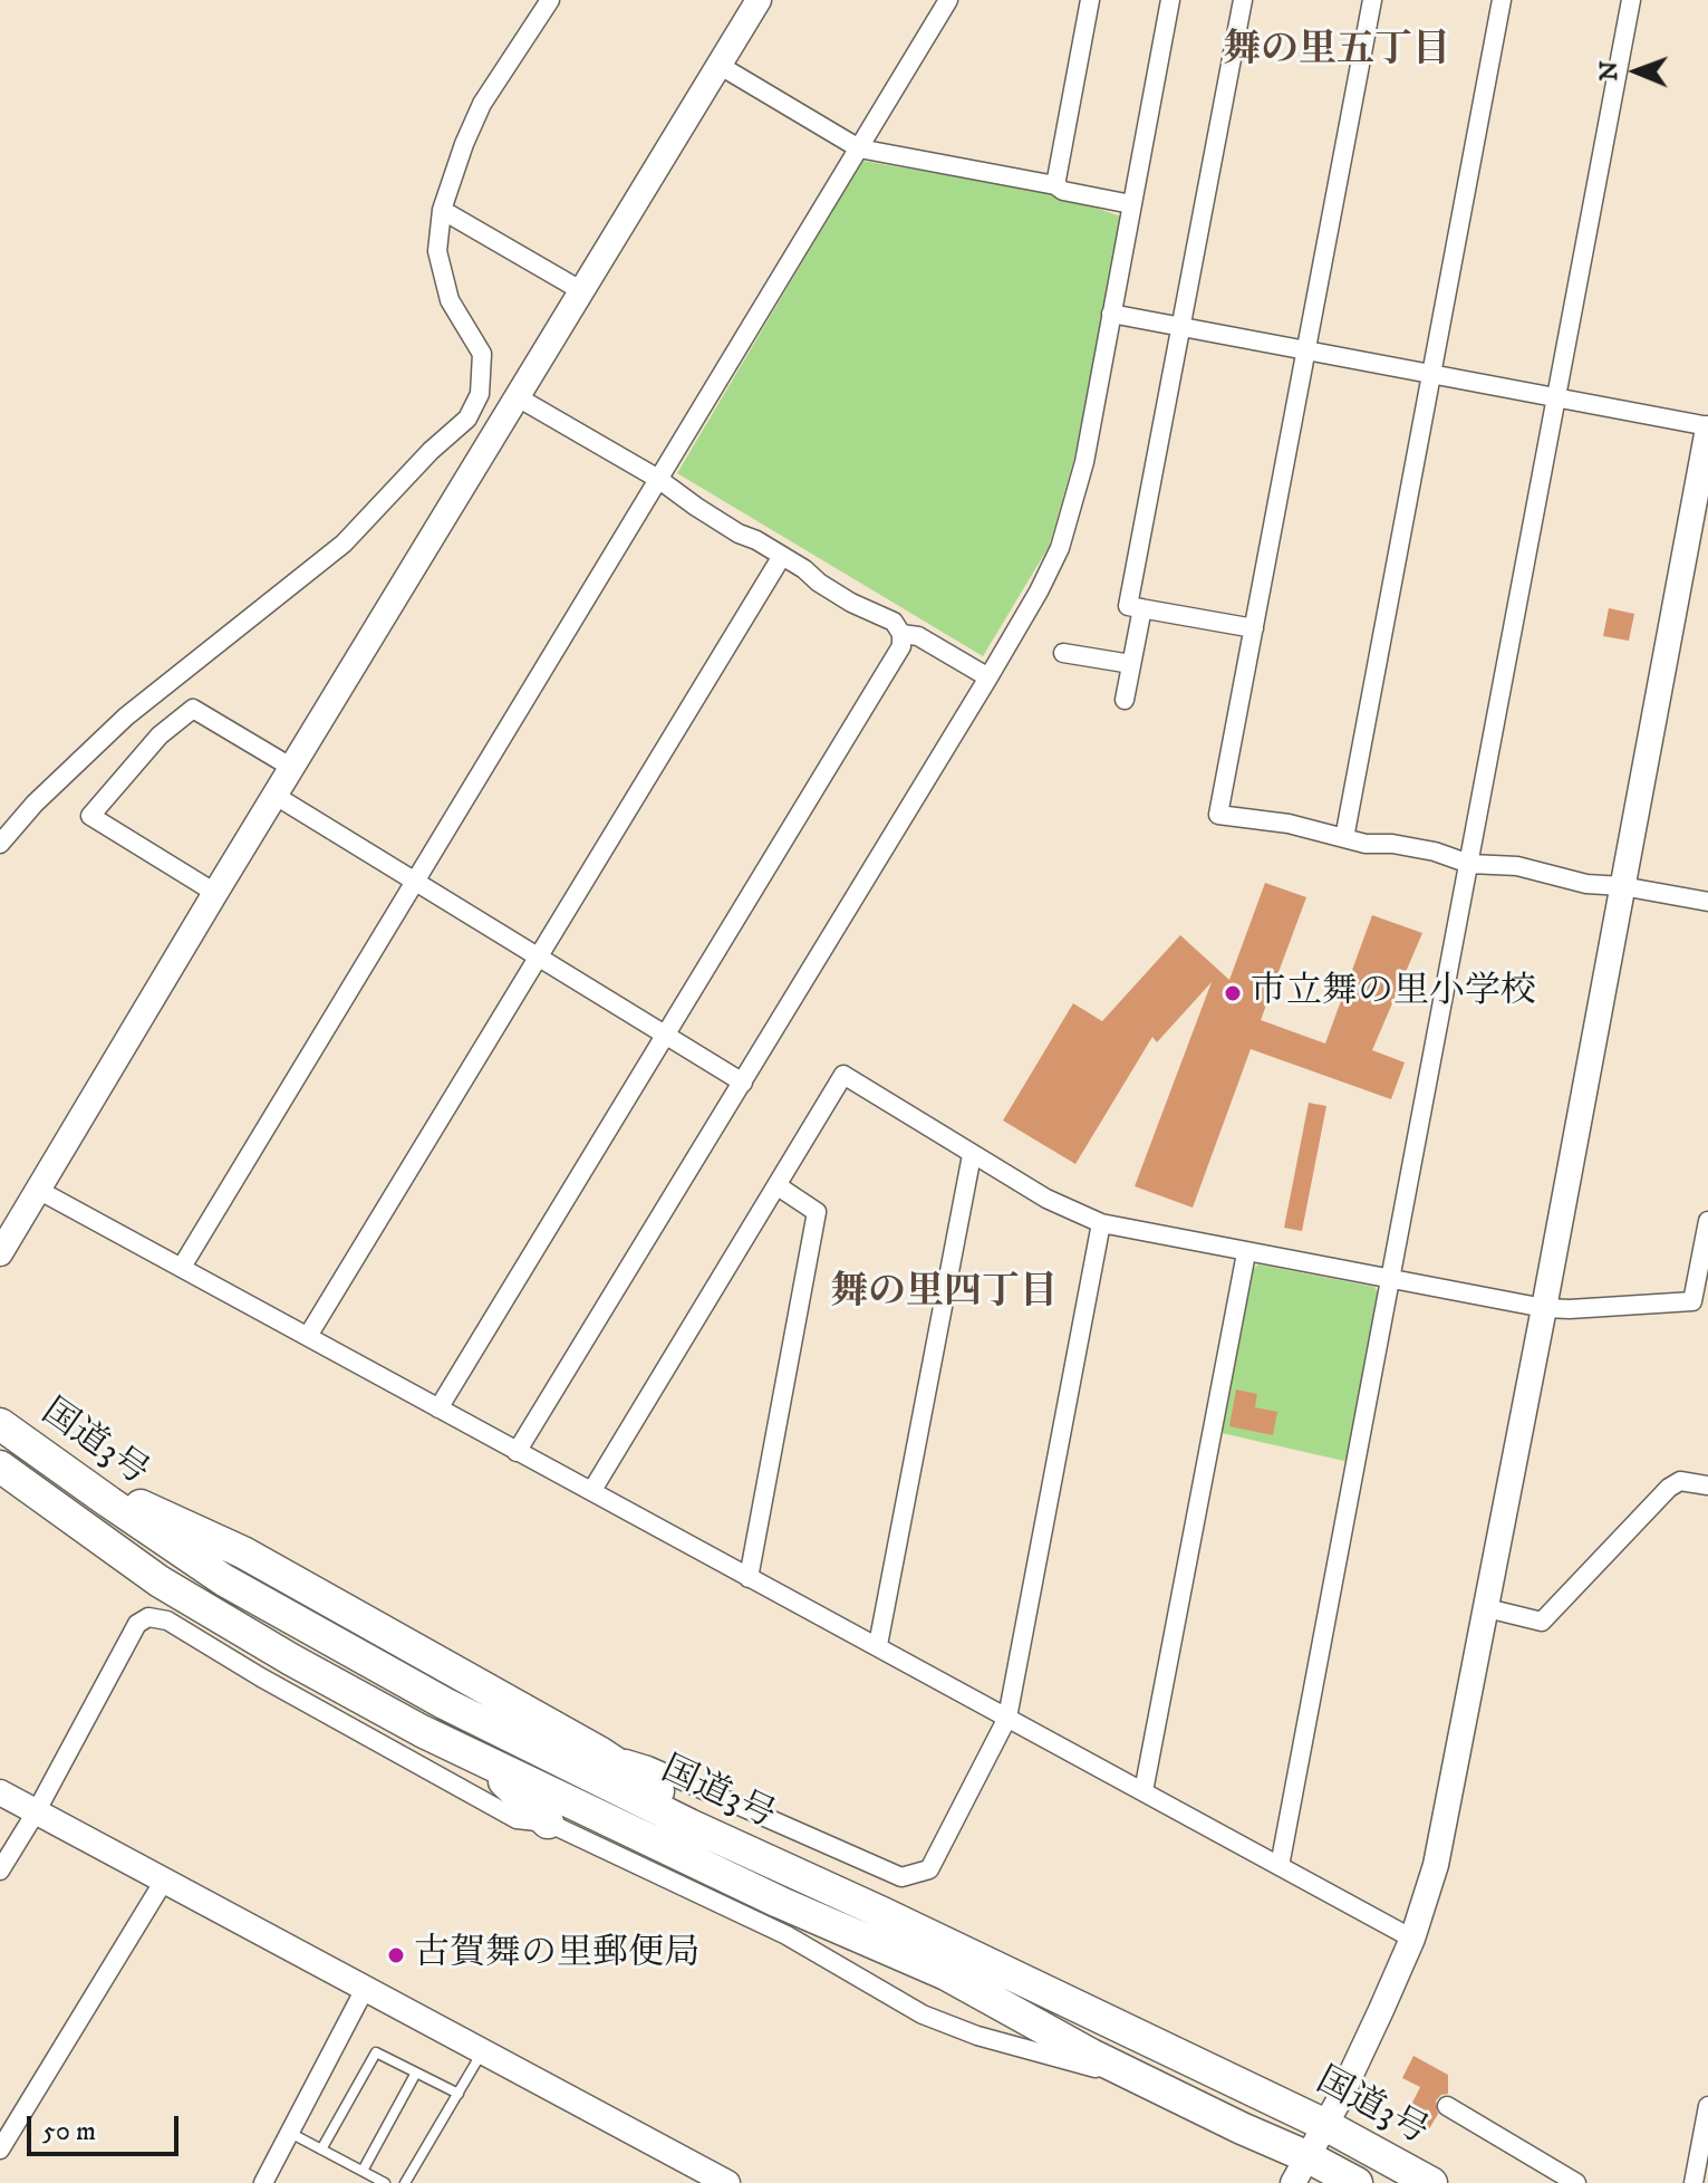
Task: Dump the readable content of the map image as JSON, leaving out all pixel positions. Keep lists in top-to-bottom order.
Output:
{
  "streets": {
    "highway": ["国道3号"]
  },
  "districts": ["舞の里五丁目", "舞の里四丁目"],
  "places": ["市立舞の里小学校", "古賀舞の里郵便局"],
  "scale_bar": "50 m",
  "north": "left"
}
